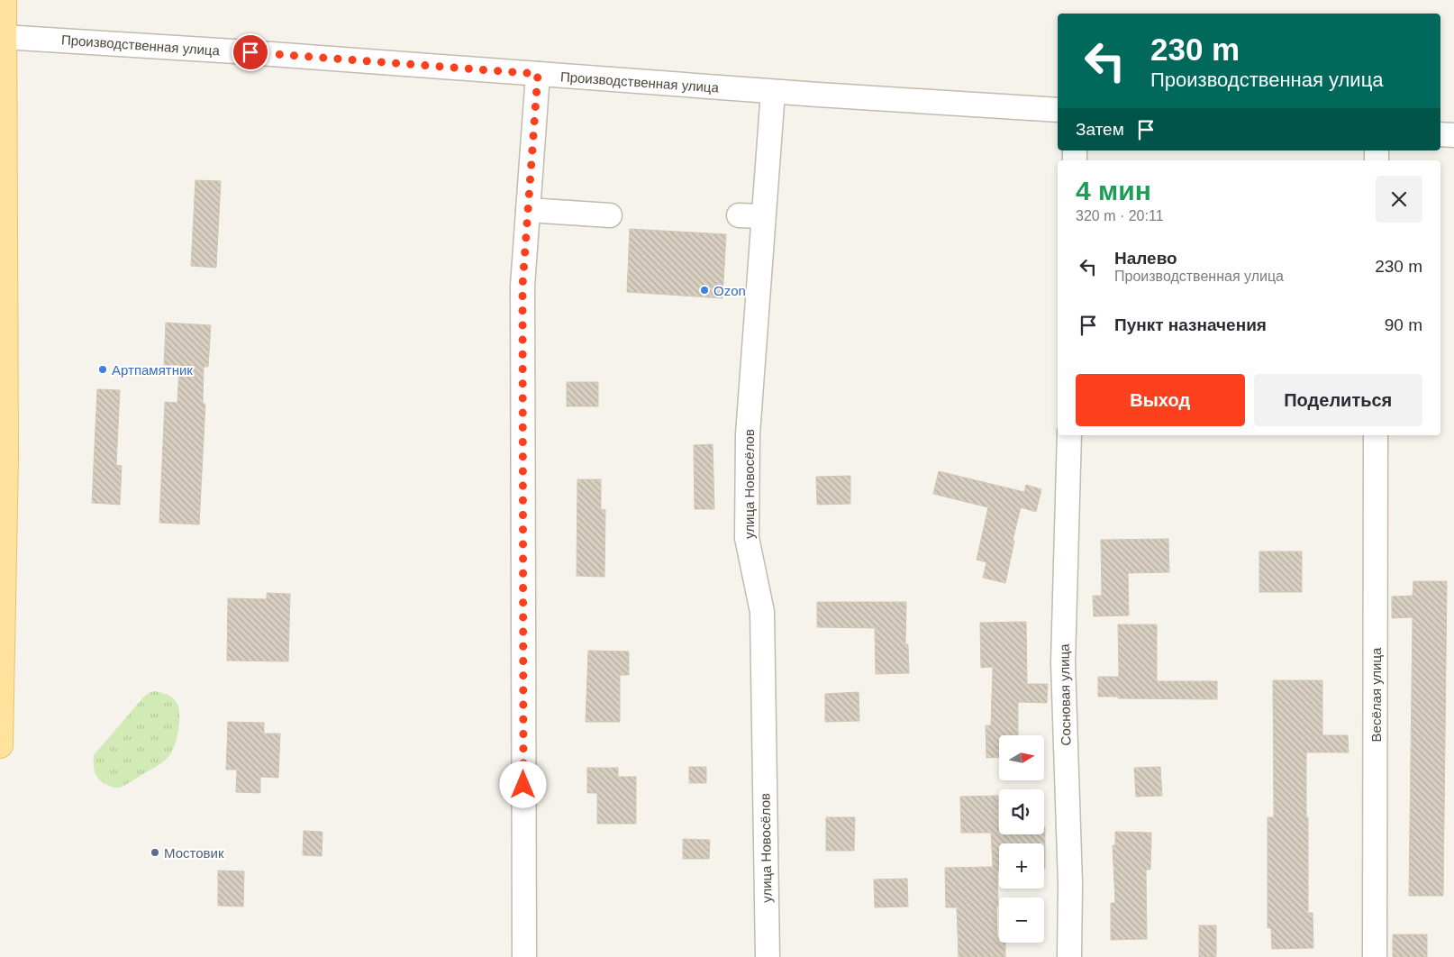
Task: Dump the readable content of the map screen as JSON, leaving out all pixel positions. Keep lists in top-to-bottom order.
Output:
{
  "streets": {
    "street": [
      "Производственная улица",
      "улица Новосёлов",
      "Сосновая улица",
      "Весёлая улица"
    ]
  },
  "crossings": [
    ["Производственная улица", "улица Новосёлов"]
  ],
  "places": ["Ozon", "Артпамятник", "Мостовик"],
  "north": "right",
  "page": {
    "turn": ["230 m", "Производственная улица"],
    "then": "Затем",
    "heading": ["4 мин", "320 m · 20:11"],
    "list": [
      {
        "name": "Налево",
        "note": "Производственная улица",
        "value": "230 m"
      },
      {
        "name": "Пункт назначения",
        "value": "90 m"
      }
    ],
    "buttons": ["Выход", "Поделиться"],
    "map_buttons": ["+", "−"]
  }
}
